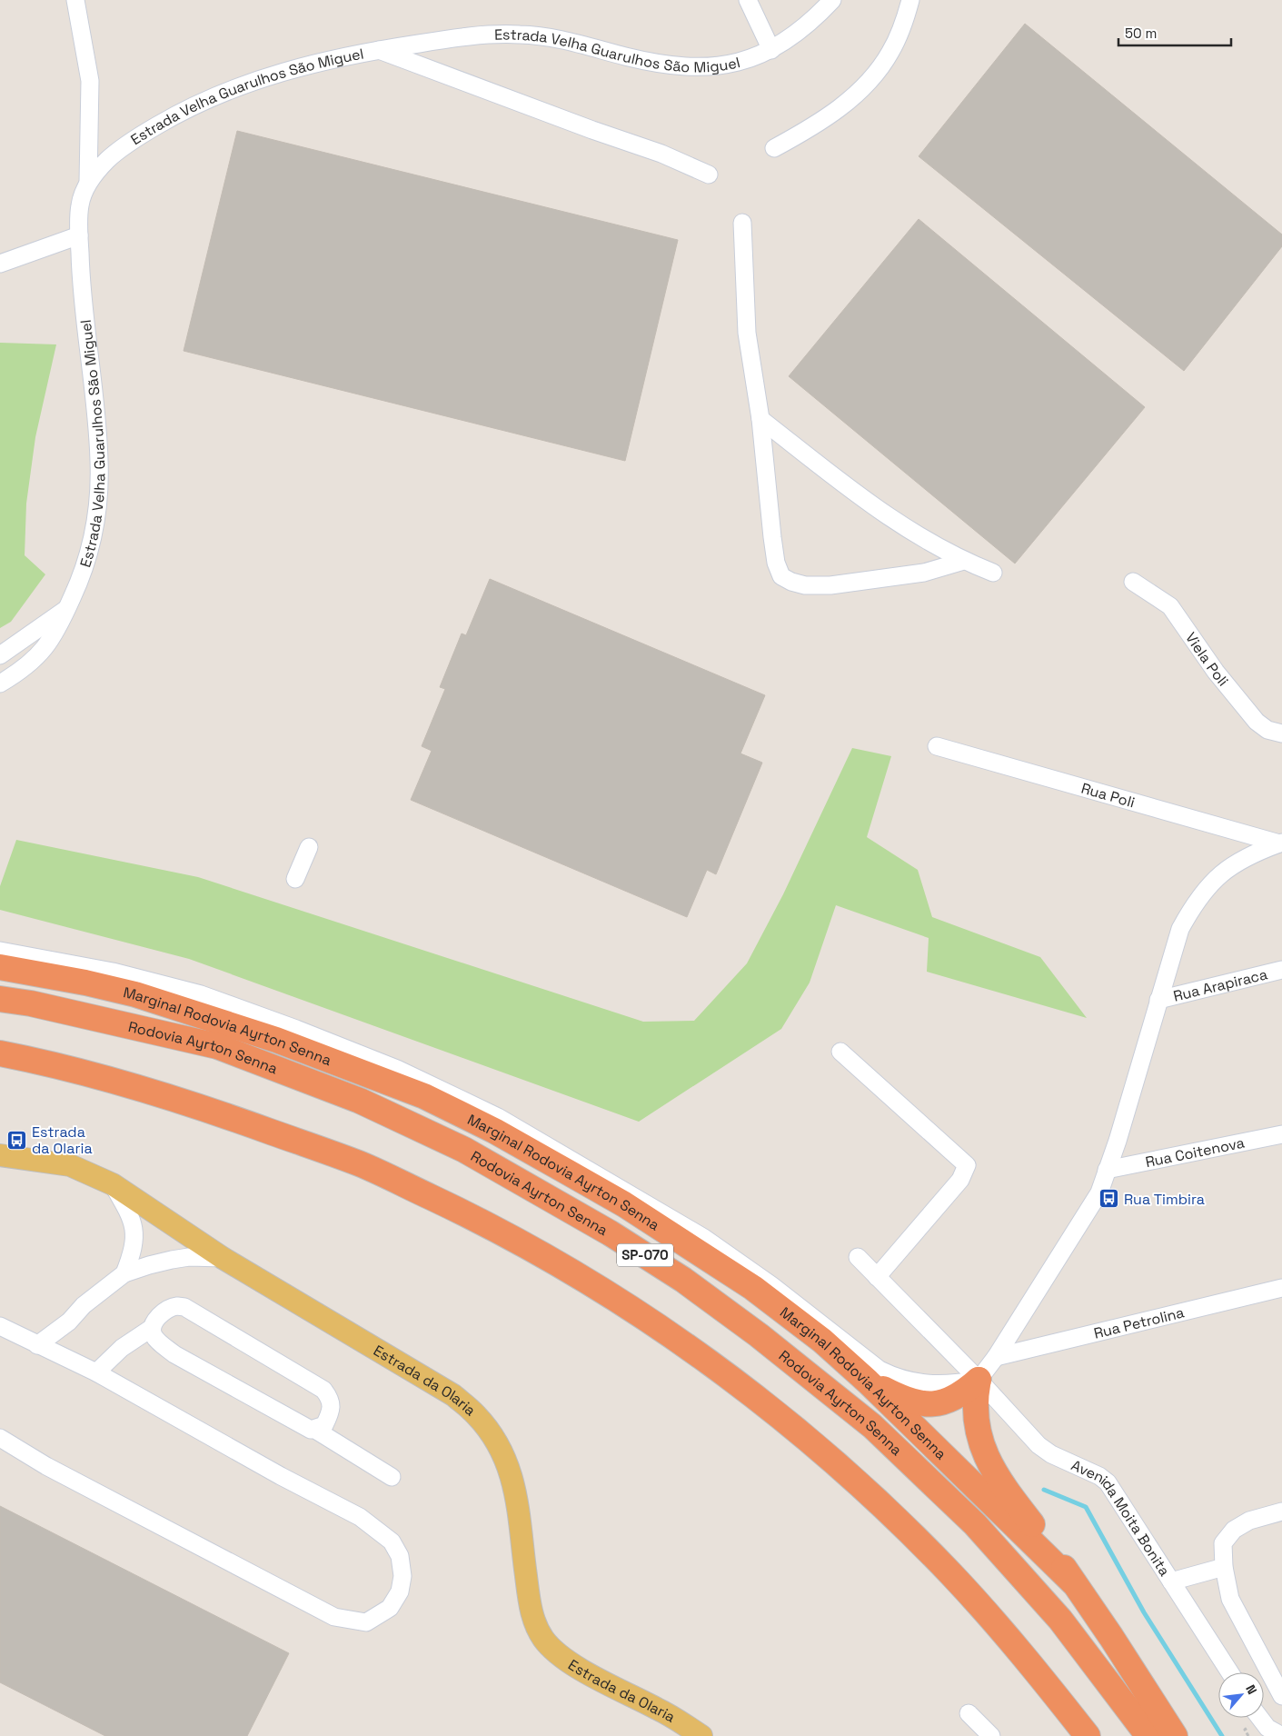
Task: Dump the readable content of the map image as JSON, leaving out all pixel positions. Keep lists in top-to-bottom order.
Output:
{
  "streets": {
    "highway": ["Marginal Rodovia Ayrton Senna", "Rodovia Ayrton Senna", "SP-070"],
    "main road": ["Estrada da Olaria"],
    "street": [
      "Estrada Velha Guarulhos São Miguel",
      "Viela Poli",
      "Rua Poli",
      "Rua Arapiraca",
      "Rua Coitenova",
      "Rua Petrolina",
      "Avenida Moita Bonita"
    ]
  },
  "crossings": [
    ["Marginal Rodovia Ayrton Senna", "Avenida Moita Bonita"]
  ],
  "places": {
    "bus stop": ["Estrada da Olaria", "Rua Timbira"]
  },
  "scale_bar": "50 m",
  "north": "top right"
}
